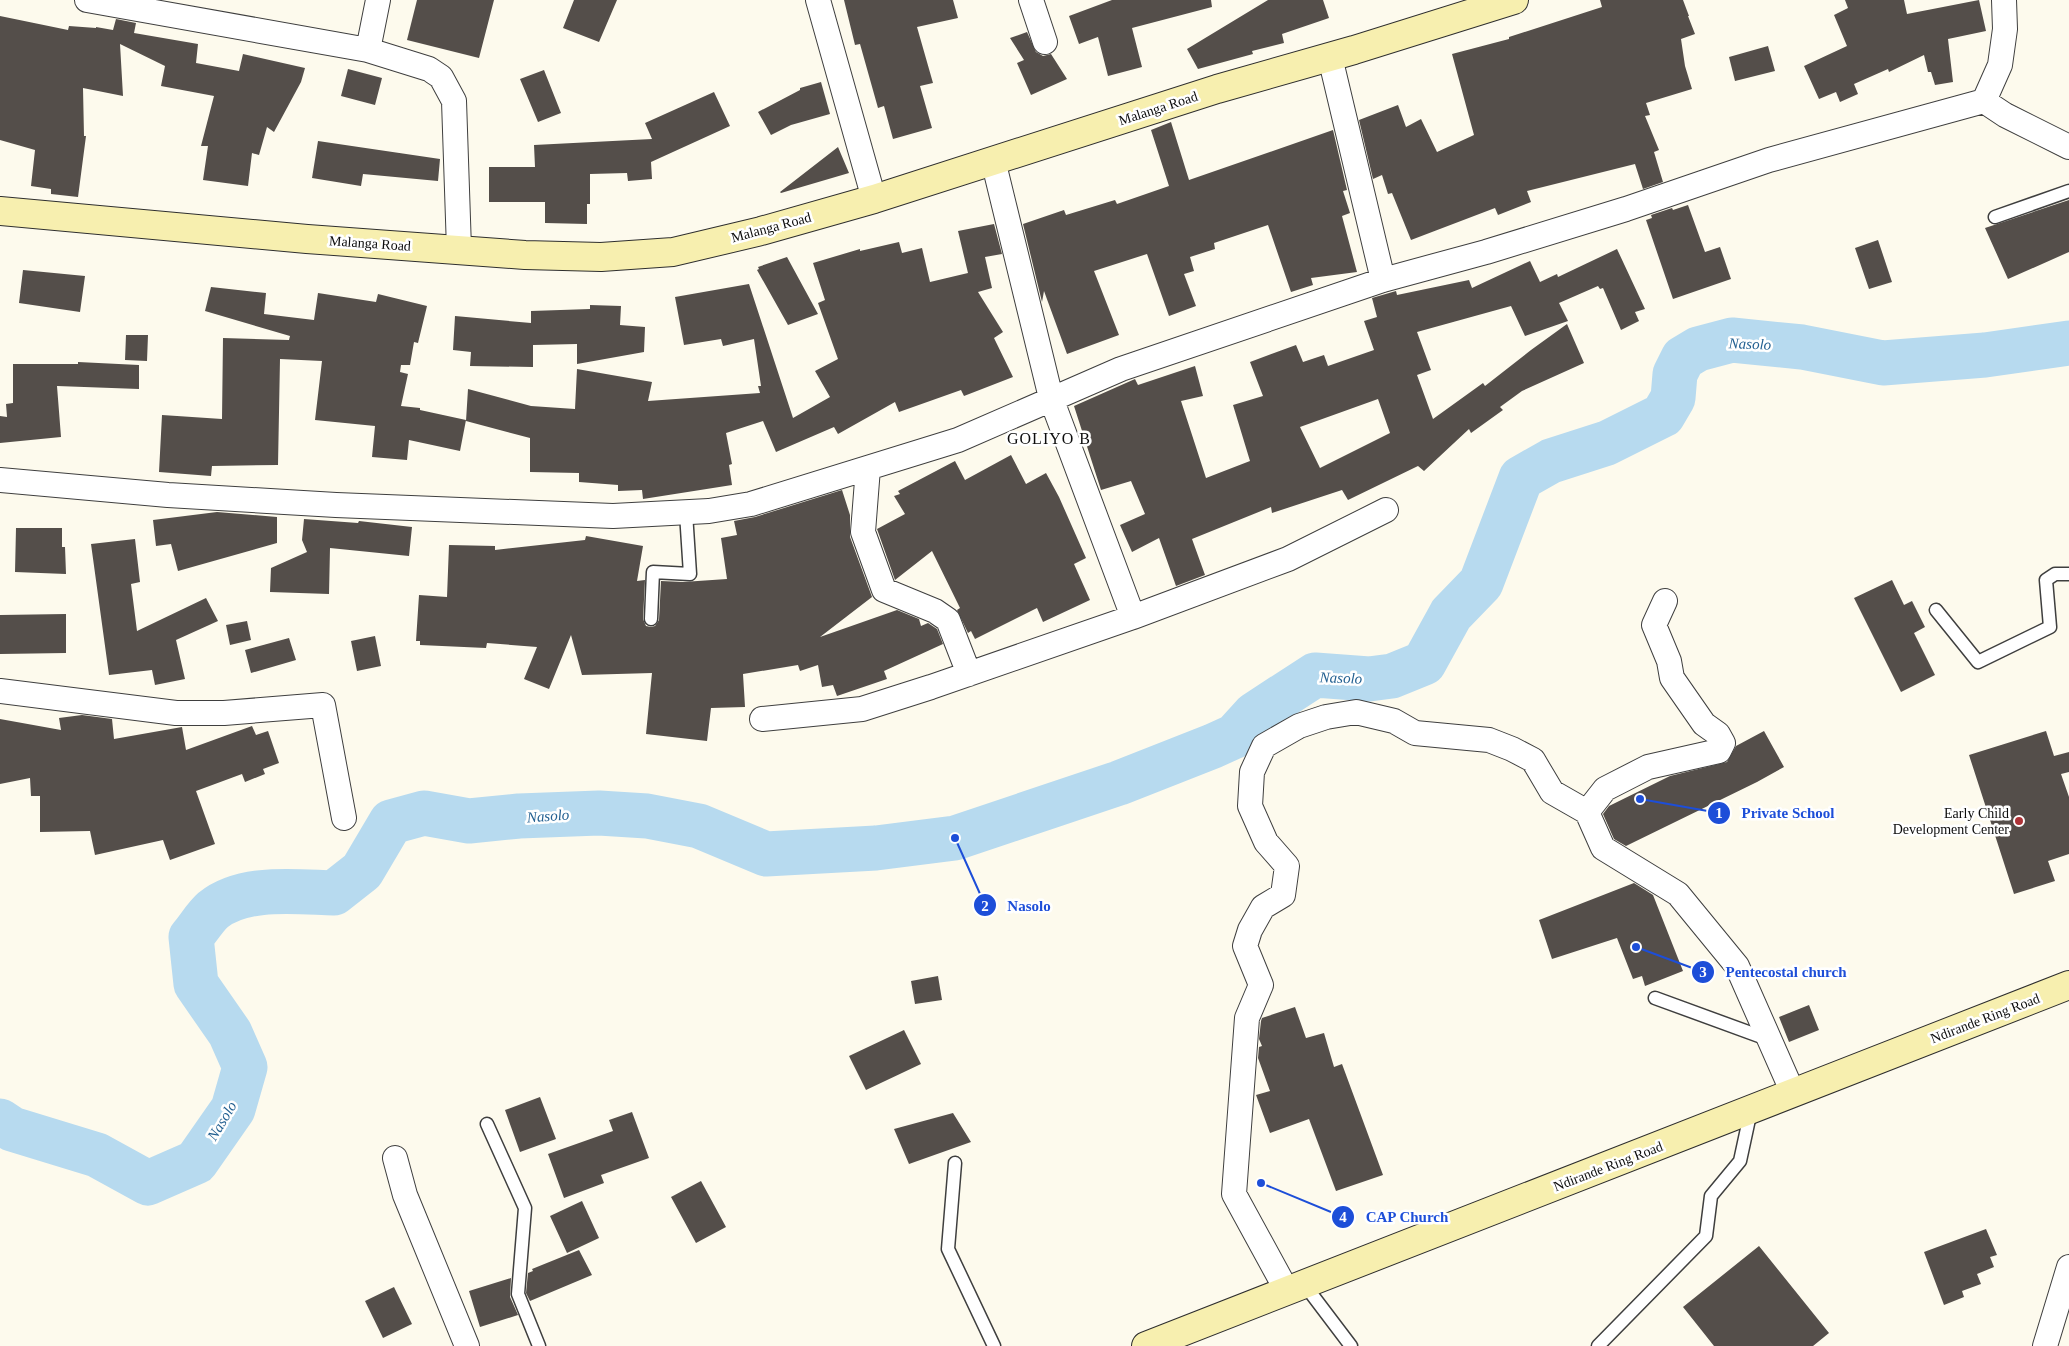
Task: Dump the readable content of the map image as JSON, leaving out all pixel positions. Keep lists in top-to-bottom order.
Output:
{
  "streets": {
    "street": ["Malanga Road", "Ndirande Ring Road"]
  },
  "districts": ["GOLIYO B"],
  "water": ["Nasolo"],
  "places": [
    "Private School",
    "Early Child Development Center",
    "Nasolo",
    "Pentecostal church",
    "CAP Church"
  ]
}
